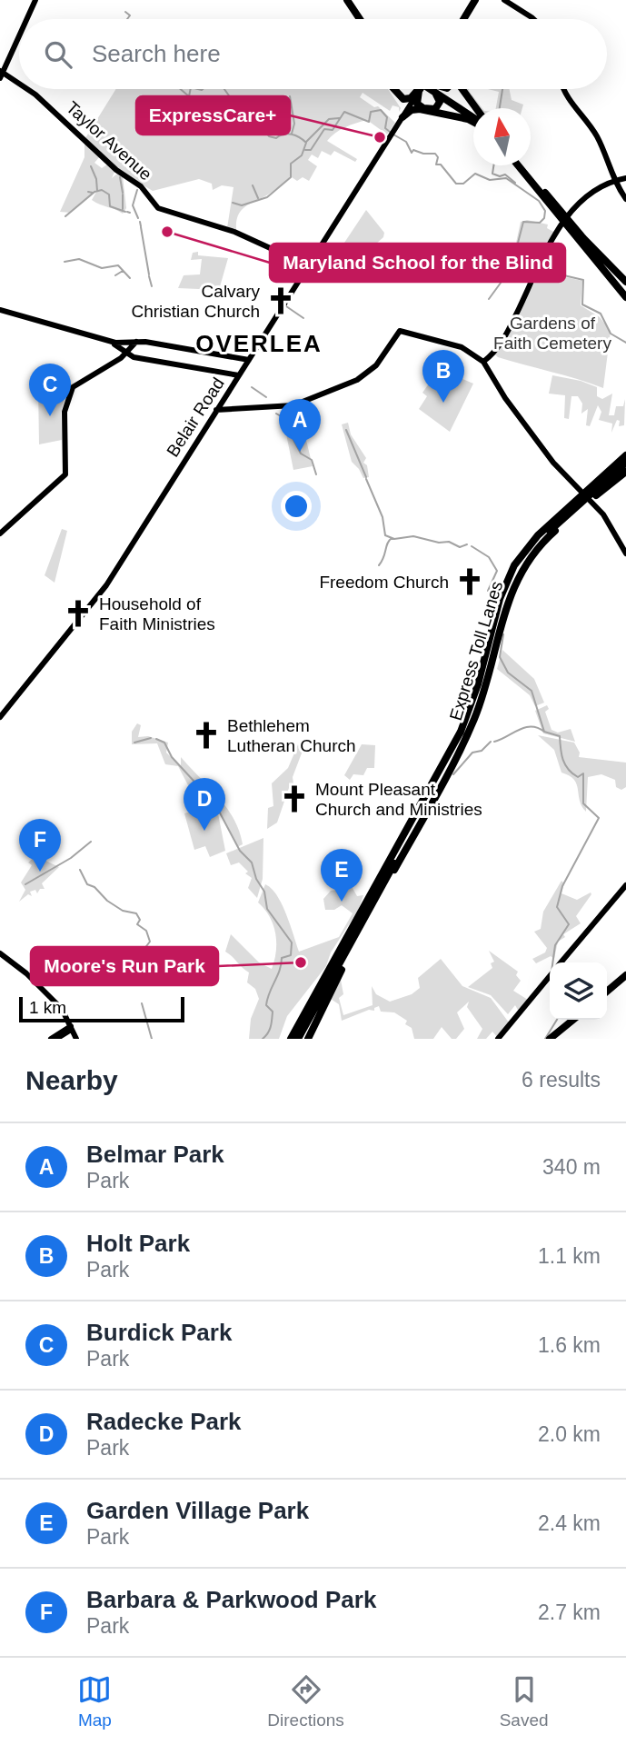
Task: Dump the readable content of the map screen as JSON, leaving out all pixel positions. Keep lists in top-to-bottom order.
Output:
{
  "streets": {
    "highway": ["Express Toll Lanes"],
    "main road": ["Taylor Avenue", "Belair Road"]
  },
  "crossings": [
    ["Taylor Avenue", "Belair Road"]
  ],
  "districts": ["OVERLEA"],
  "parks": ["Gardens of Faith Cemetery"],
  "places": {
    "other": ["ExpressCare+", "Maryland School for the Blind", "Moore's Run Park"],
    "church": [
      "Calvary Christian Church",
      "Freedom Church",
      "Household of Faith Ministries",
      "Bethlehem Lutheran Church",
      "Mount Pleasant Church and Ministries"
    ]
  },
  "scale_bar": "1 km",
  "north": "top",
  "page": {
    "search": "Search here",
    "pins": [
      "B",
      "C",
      "A",
      "D",
      "F",
      "E"
    ],
    "scale": "1 km",
    "heading": ["Nearby", "6 results"],
    "list": [
      {
        "mark": "A",
        "name": "Belmar Park",
        "note": "Park",
        "value": "340 m"
      },
      {
        "mark": "B",
        "name": "Holt Park",
        "note": "Park",
        "value": "1.1 km"
      },
      {
        "mark": "C",
        "name": "Burdick Park",
        "note": "Park",
        "value": "1.6 km"
      },
      {
        "mark": "D",
        "name": "Radecke Park",
        "note": "Park",
        "value": "2.0 km"
      },
      {
        "mark": "E",
        "name": "Garden Village Park",
        "note": "Park",
        "value": "2.4 km"
      },
      {
        "mark": "F",
        "name": "Barbara & Parkwood Park",
        "note": "Park",
        "value": "2.7 km"
      }
    ],
    "nav": ["Map", "Directions", "Saved"]
  }
}
